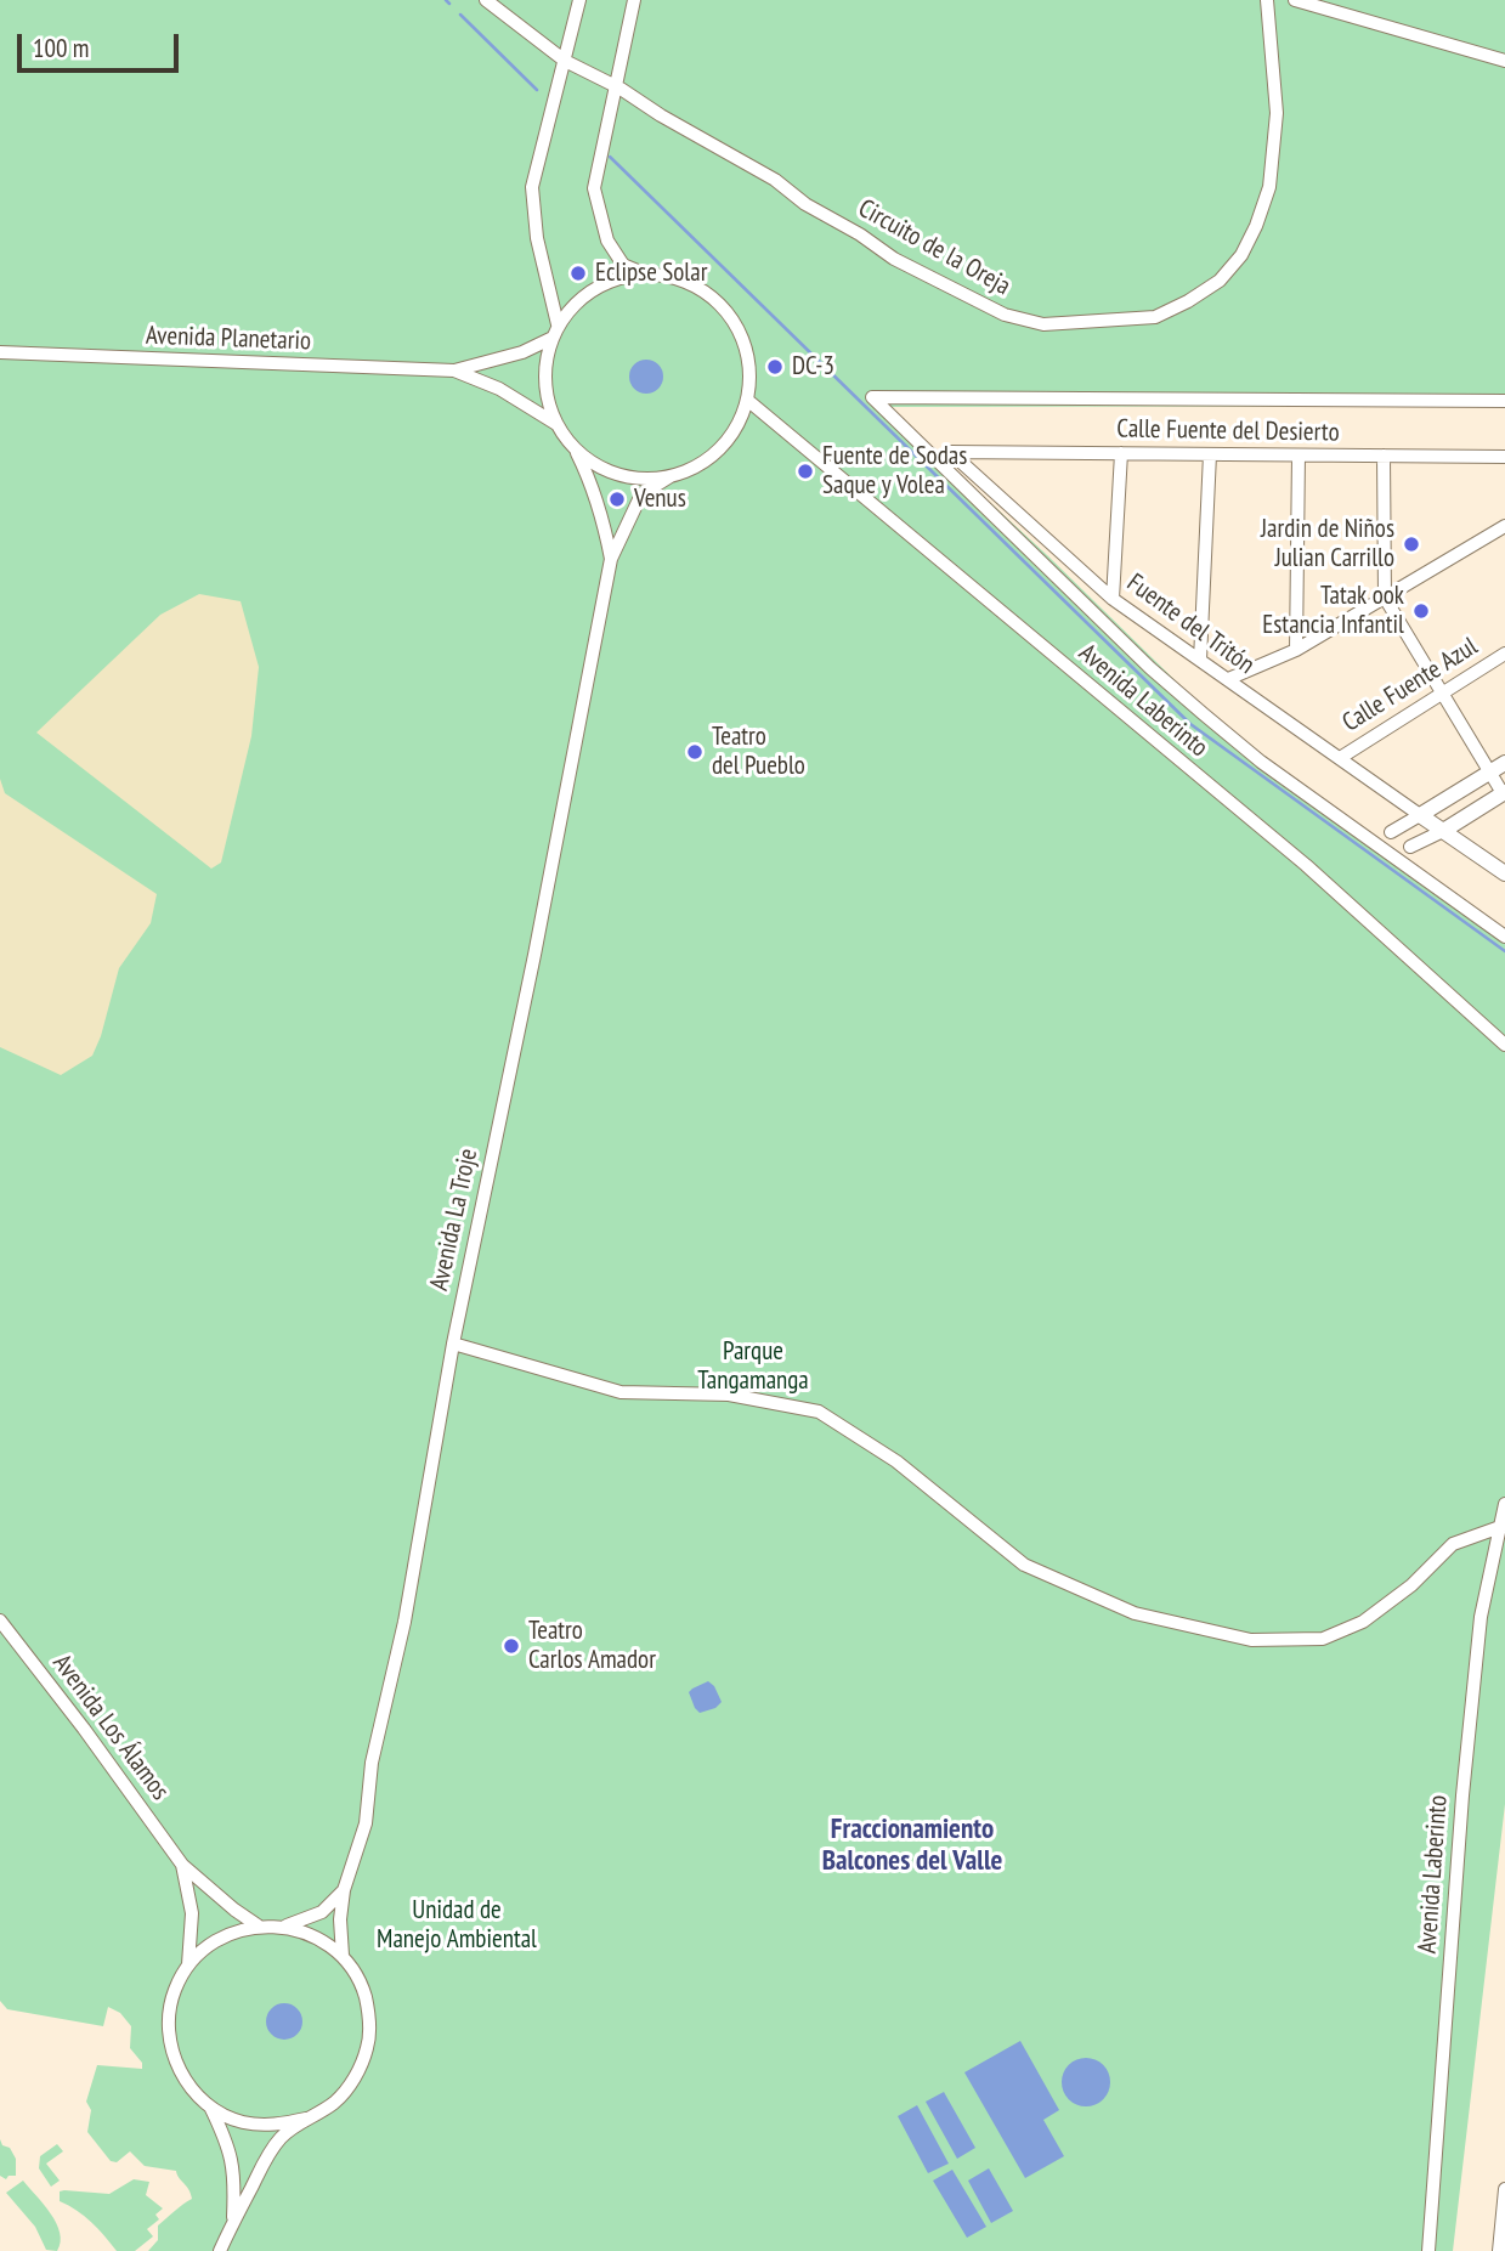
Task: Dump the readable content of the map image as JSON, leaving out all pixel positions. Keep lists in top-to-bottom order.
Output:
{
  "streets": {
    "street": [
      "Circuito de la Oreja",
      "Avenida Planetario",
      "Calle Fuente del Desierto",
      "Fuente del Tritón",
      "Calle Fuente Azul",
      "Avenida Laberinto",
      "Avenida La Troje",
      "Avenida Los Álamos"
    ]
  },
  "crossings": [
    ["Avenida Planetario", "Avenida Laberinto"],
    ["Avenida Planetario", "Avenida La Troje"],
    ["Calle Fuente del Desierto", "Fuente del Tritón"],
    ["Fuente del Tritón", "Calle Fuente Azul"],
    ["Avenida Laberinto", "Avenida La Troje"],
    ["Avenida La Troje", "Avenida Los Álamos"]
  ],
  "districts": ["Fraccionamiento Balcones del Valle"],
  "parks": ["Parque Tangamanga", "Unidad de Manejo Ambiental"],
  "places": [
    "Eclipse Solar",
    "DC-3",
    "Fuente de Sodas Saque y Volea",
    "Venus",
    "Jardin de Niños Julian Carrillo",
    "Tatak ook Estancia Infantil",
    "Teatro del Pueblo",
    "Teatro Carlos Amador"
  ],
  "scale_bar": "100 m"
}
